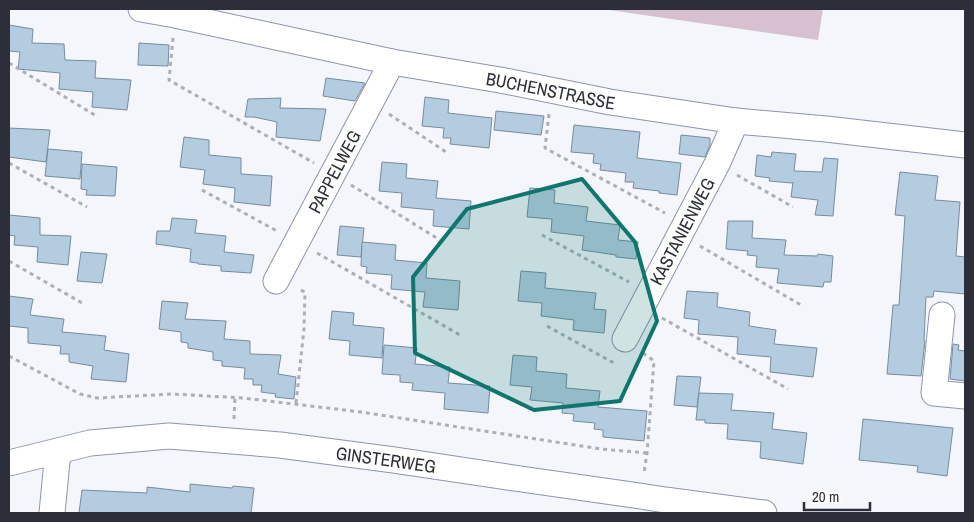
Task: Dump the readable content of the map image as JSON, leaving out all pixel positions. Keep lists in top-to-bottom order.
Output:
{
  "streets": {
    "street": [
      "BUCHENSTRASSE",
      "PAPPELWEG",
      "KASTANIENWEG",
      "GINSTERWEG"
    ]
  },
  "crossings": [
    ["BUCHENSTRASSE", "PAPPELWEG"],
    ["BUCHENSTRASSE", "KASTANIENWEG"]
  ],
  "scale_bar": "20 m"
}
